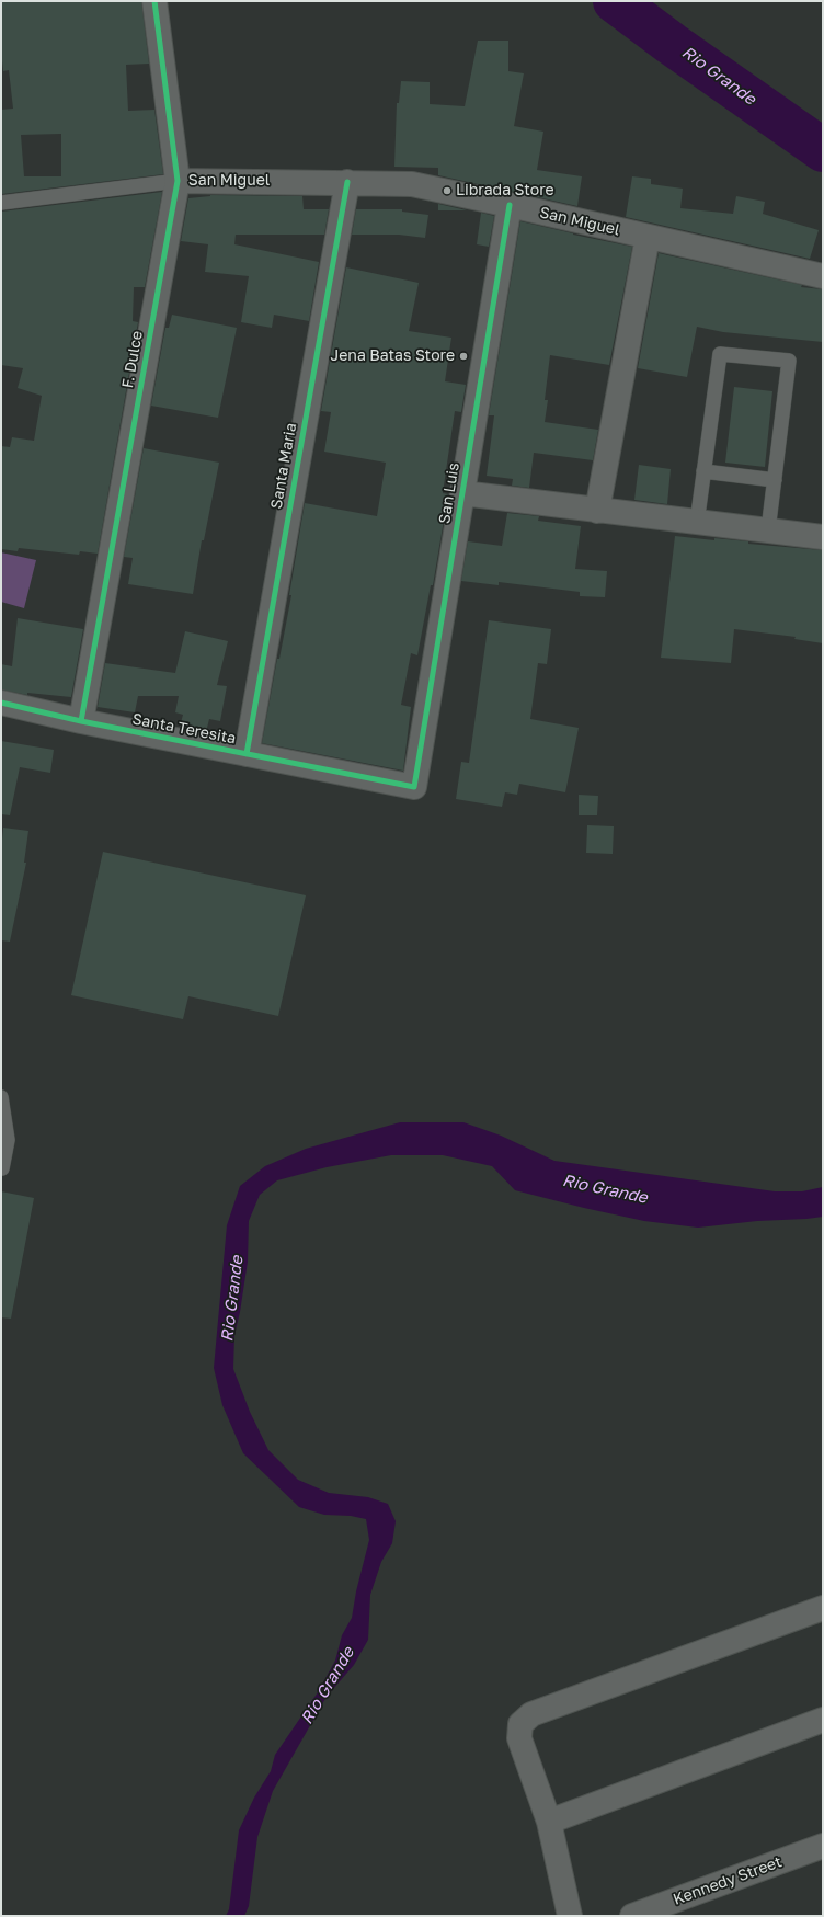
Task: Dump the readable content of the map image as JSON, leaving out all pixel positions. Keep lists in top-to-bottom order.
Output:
{
  "streets": {
    "street": [
      "San Miguel",
      "F. Dulce",
      "Santa Maria",
      "San Luis",
      "Santa Teresita",
      "Kennedy Street"
    ]
  },
  "crossings": [
    ["San Miguel", "F. Dulce"],
    ["San Miguel", "Santa Maria"],
    ["San Miguel", "San Luis"],
    ["F. Dulce", "Santa Teresita"],
    ["Santa Maria", "Santa Teresita"],
    ["San Luis", "Santa Teresita"]
  ],
  "water": ["Rio Grande"],
  "places": ["Librada Store", "Jena Batas Store"]
}
